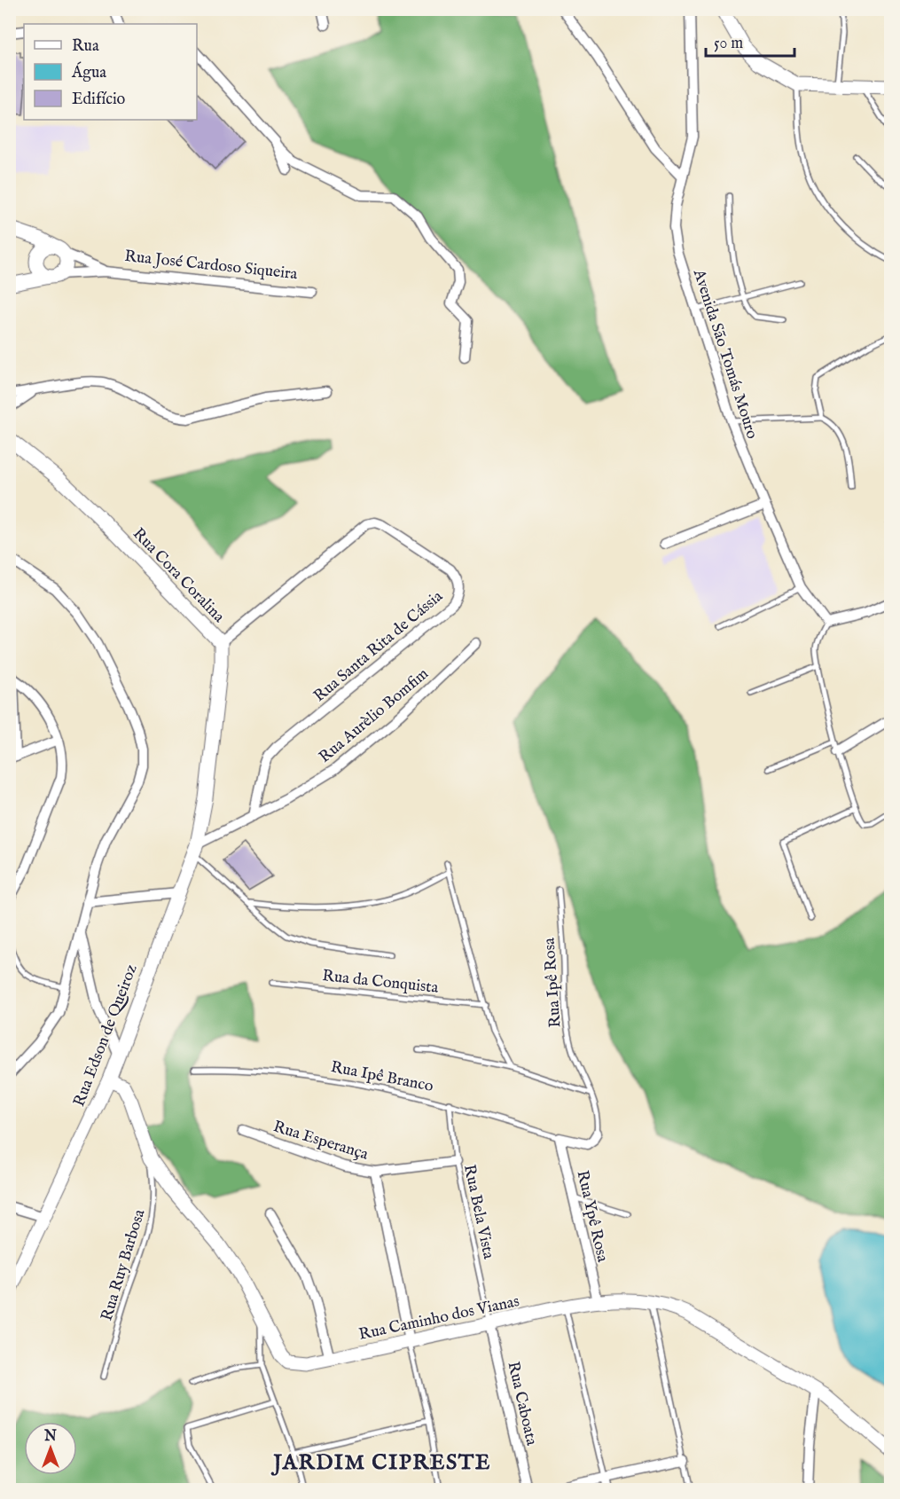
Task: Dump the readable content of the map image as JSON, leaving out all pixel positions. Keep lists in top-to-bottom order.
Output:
{
  "streets": {
    "street": [
      "Rua José Cardoso Siqueira",
      "Avenida São Tomás Mouro",
      "Rua Cora Coralina",
      "Rua Santa Rita de Cássia",
      "Rua Aurèlio Bomfim",
      "Rua Edson de Queiroz",
      "Rua Esperança",
      "Rua Ypê Rosa",
      "Rua Caminho dos Vianas",
      "Rua Caboata"
    ],
    "lane": [
      "Rua da Conquista",
      "Rua Ipê Rosa",
      "Rua Ipê Branco",
      "Rua Bela Vista",
      "Rua Ruy Barbosa"
    ]
  },
  "crossings": [
    ["Rua Cora Coralina", "Rua Santa Rita de Cássia"],
    ["Rua Cora Coralina", "Rua Aurèlio Bomfim"],
    ["Rua Cora Coralina", "Rua Edson de Queiroz"],
    ["Rua Santa Rita de Cássia", "Rua Aurèlio Bomfim"],
    ["Rua Aurèlio Bomfim", "Rua Edson de Queiroz"],
    ["Rua Edson de Queiroz", "Rua Caminho dos Vianas"],
    ["Rua Ipê Branco", "Rua Bela Vista"],
    ["Rua Ipê Branco", "Rua Ypê Rosa"],
    ["Rua Esperança", "Rua Bela Vista"],
    ["Rua Bela Vista", "Rua Caminho dos Vianas"],
    ["Rua Bela Vista", "Rua Caboata"],
    ["Rua Ypê Rosa", "Rua Caminho dos Vianas"],
    ["Rua Ruy Barbosa", "Rua Caminho dos Vianas"],
    ["Rua Caminho dos Vianas", "Rua Caboata"]
  ],
  "districts": ["JARDIM CIPRESTE"],
  "legend": ["Rua", "Água", "Edifício"],
  "scale_bar": "50 m",
  "north": "top"
}
